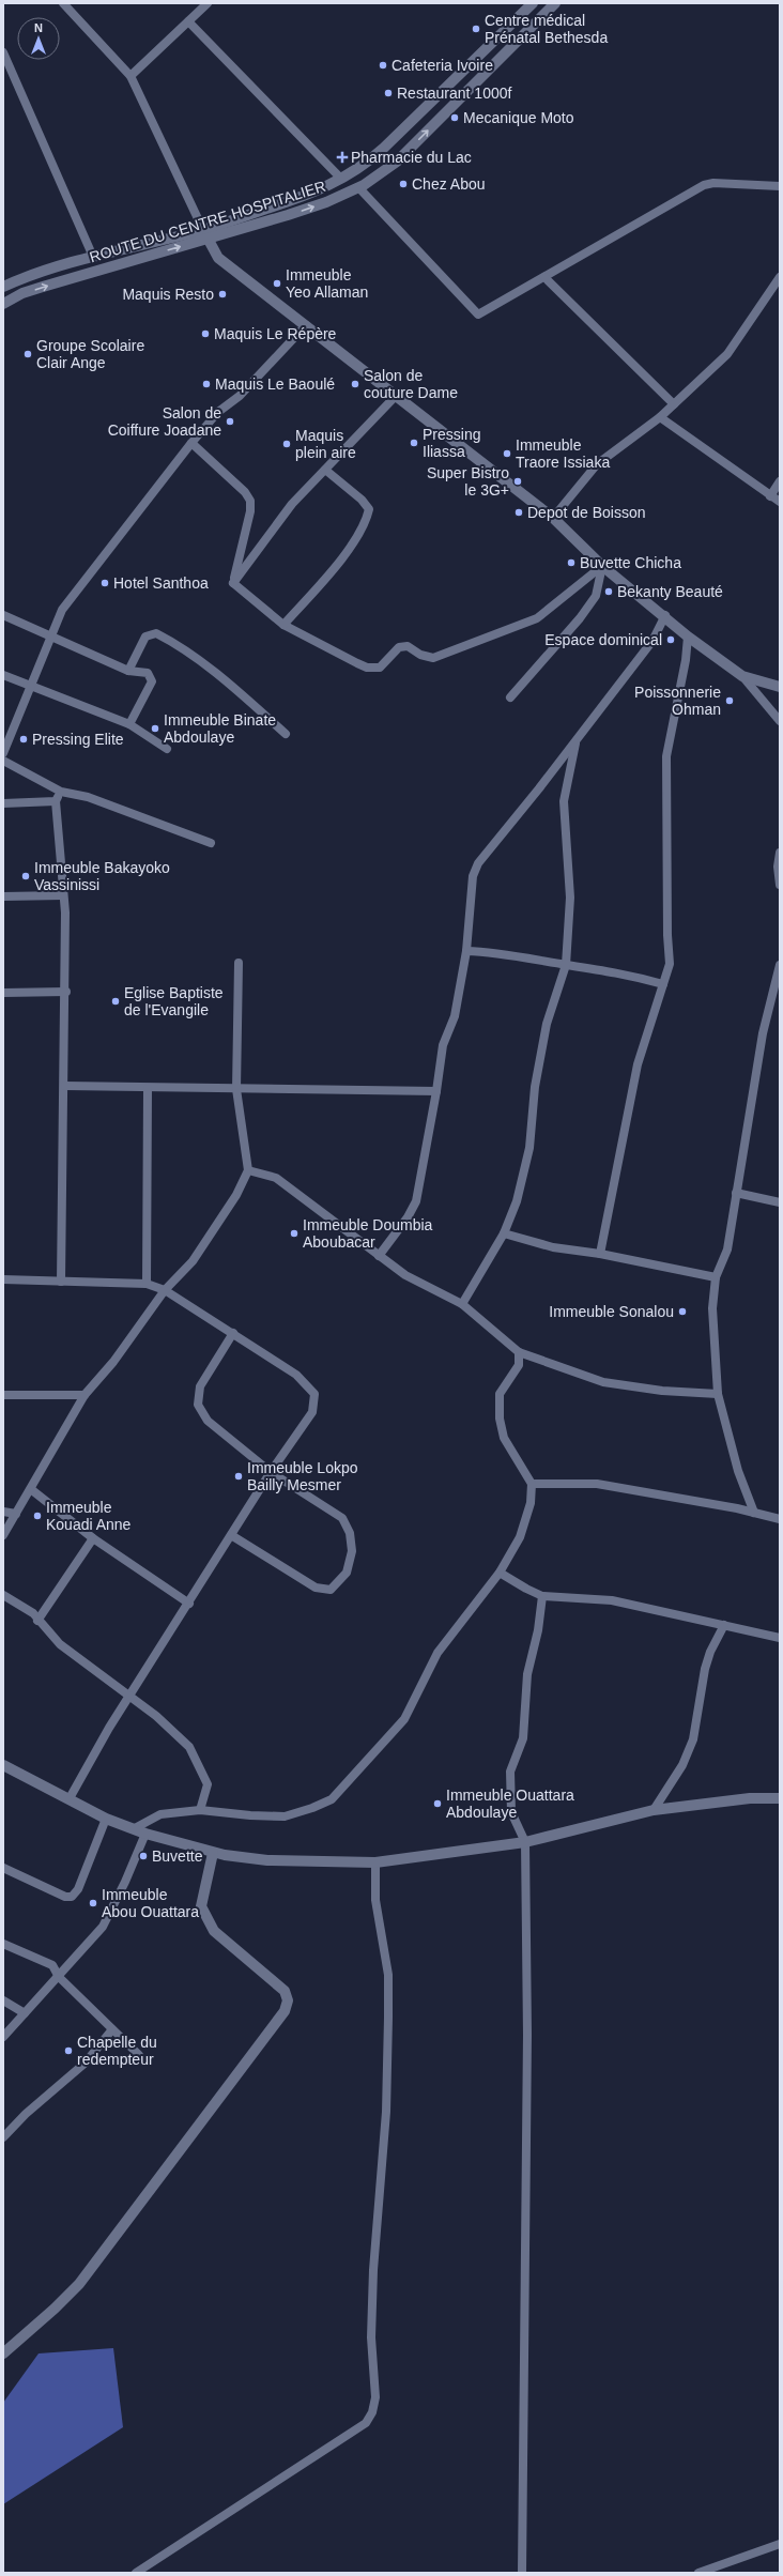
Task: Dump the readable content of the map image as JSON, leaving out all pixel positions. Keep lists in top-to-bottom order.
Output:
{
  "streets": {
    "street": ["ROUTE DU CENTRE HOSPITALIER"]
  },
  "places": {
    "other": [
      "Centre médical Prénatal Bethesda",
      "Cafeteria Ivoire",
      "Restaurant 1000f",
      "Mecanique Moto",
      "Chez Abou",
      "Immeuble Yeo Allaman",
      "Maquis Resto",
      "Maquis Le Répère",
      "Groupe Scolaire Clair Ange",
      "Maquis Le Baoulé",
      "Salon de couture Dame",
      "Salon de Coiffure Joadane",
      "Pressing Iliassa",
      "Maquis plein aire",
      "Immeuble Traore Issiaka",
      "Super Bistro le 3G+",
      "Depot de Boisson",
      "Buvette Chicha",
      "Hotel Santhoa",
      "Bekanty Beauté",
      "Espace dominical",
      "Poissonnerie Ohman",
      "Immeuble Binate Abdoulaye",
      "Pressing Elite",
      "Immeuble Bakayoko Vassinissi",
      "Eglise Baptiste de l'Evangile",
      "Immeuble Doumbia Aboubacar",
      "Immeuble Sonalou",
      "Immeuble Lokpo Bailly Mesmer",
      "Immeuble Kouadi Anne",
      "Immeuble Ouattara Abdoulaye",
      "Buvette",
      "Immeuble Abou Ouattara",
      "Chapelle du redempteur"
    ],
    "health": ["Pharmacie du Lac"]
  },
  "north": "top"
}
